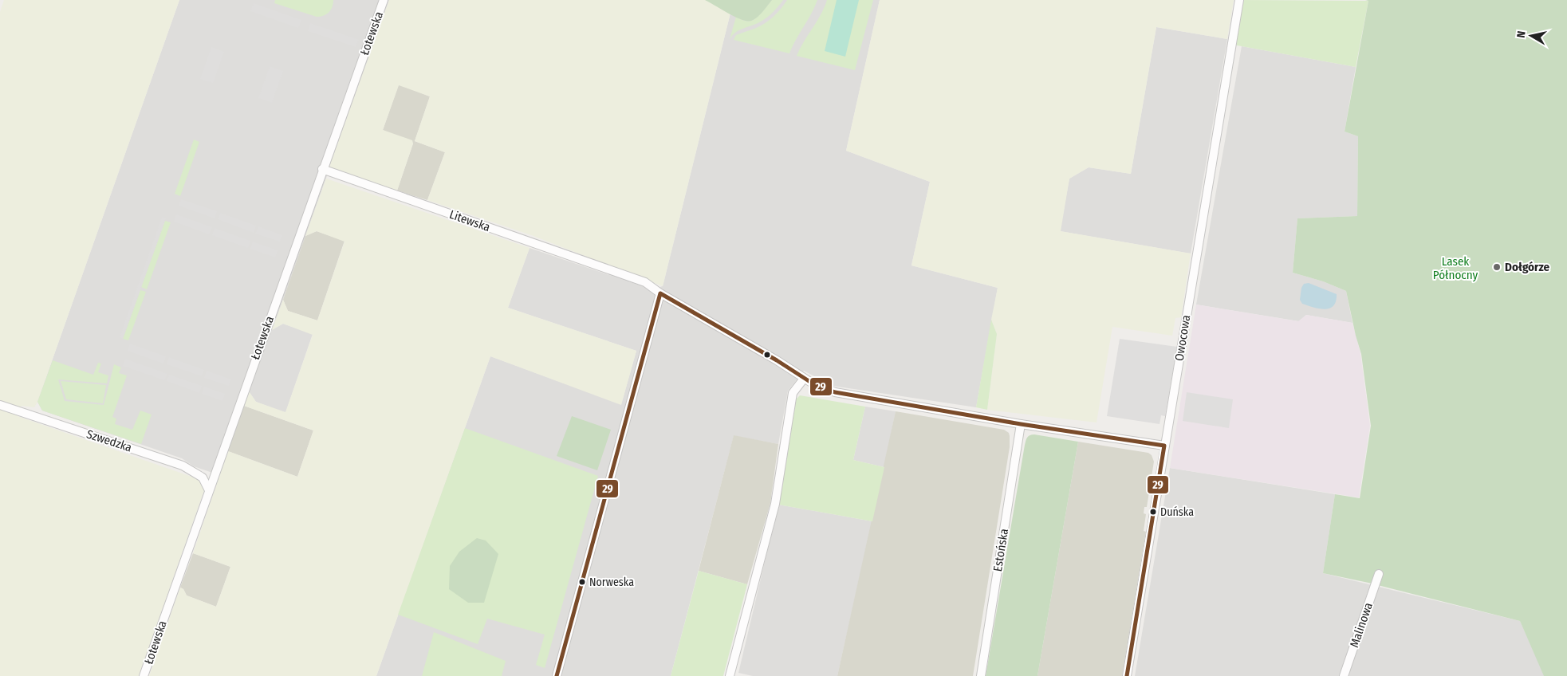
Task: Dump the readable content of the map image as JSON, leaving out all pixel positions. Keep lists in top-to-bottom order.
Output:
{
  "streets": {
    "street": [
      "Łotewska",
      "Litewska",
      "Owocowa",
      "Szwedzka",
      "Estońska",
      "Malinowa"
    ]
  },
  "crossings": [
    ["Łotewska", "Litewska"],
    ["Łotewska", "Szwedzka"]
  ],
  "parks": ["Lasek Północny"],
  "places": ["Dołgórze", "Duńska", "Norweska"],
  "lines": ["transit line 29"],
  "north": "left"
}
